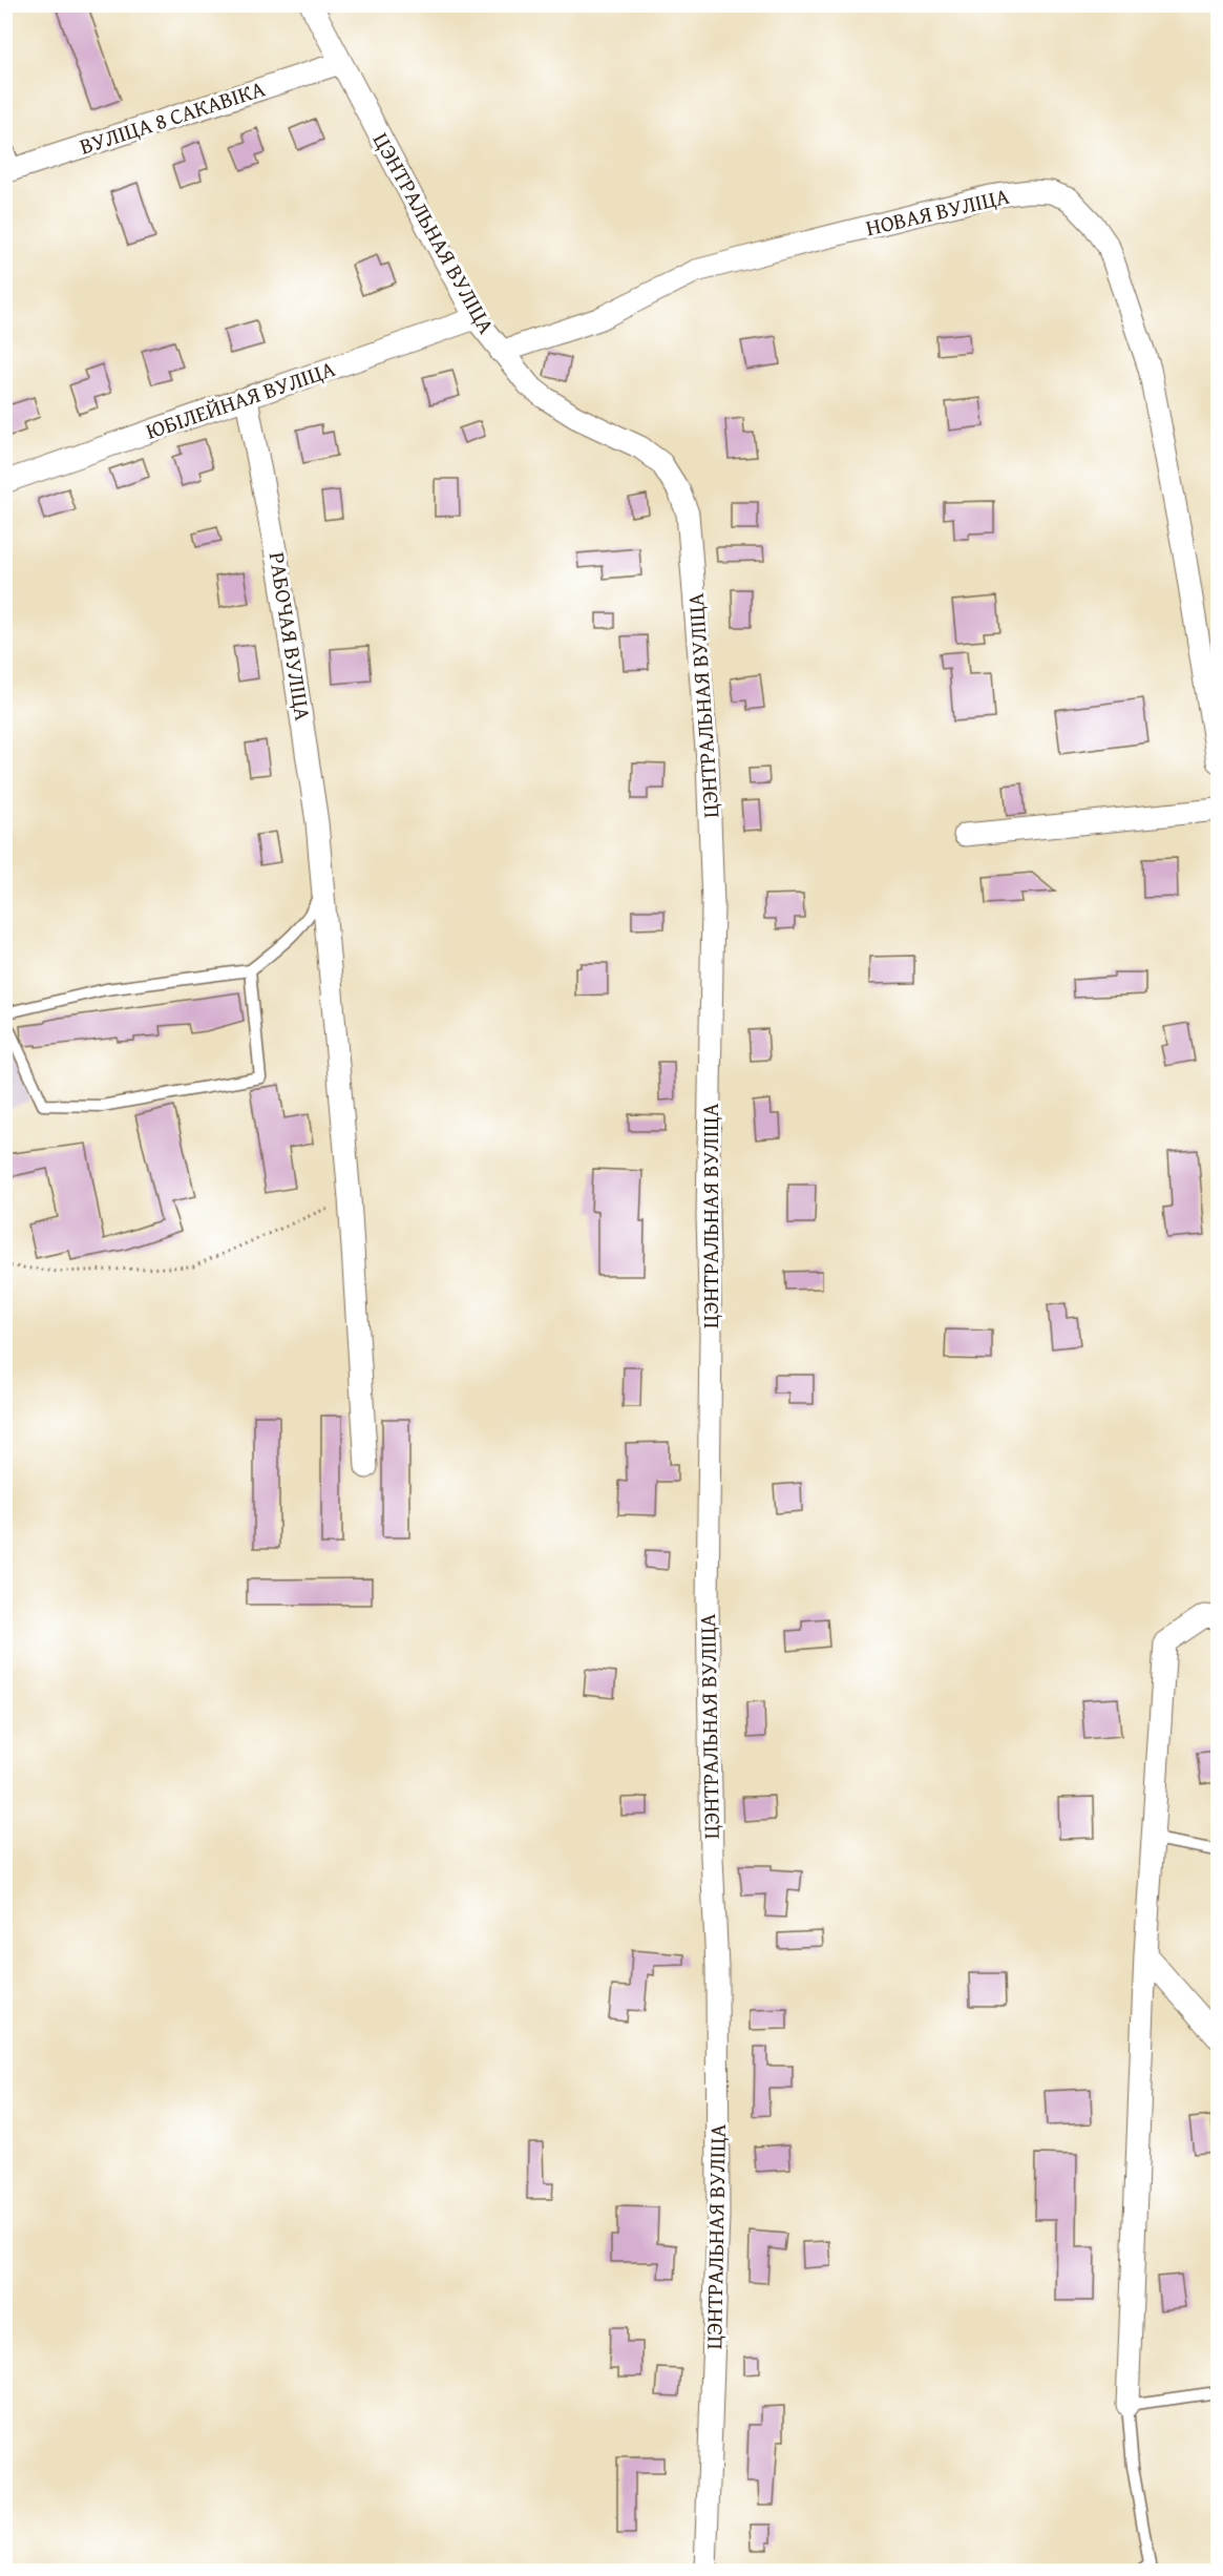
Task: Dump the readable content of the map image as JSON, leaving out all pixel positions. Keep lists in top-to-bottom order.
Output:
{
  "streets": {
    "street": [
      "ВУЛІЦА 8 САКАВІКА",
      "НОВАЯ ВУЛІЦА",
      "ЦЭНТРАЛЬНАЯ ВУЛІЦА",
      "ЮБІЛЕЙНАЯ ВУЛІЦА",
      "РАБОЧАЯ ВУЛІЦА"
    ]
  },
  "crossings": [
    ["ВУЛІЦА 8 САКАВІКА", "ЦЭНТРАЛЬНАЯ ВУЛІЦА"],
    ["НОВАЯ ВУЛІЦА", "ЦЭНТРАЛЬНАЯ ВУЛІЦА"],
    ["ЦЭНТРАЛЬНАЯ ВУЛІЦА", "ЮБІЛЕЙНАЯ ВУЛІЦА"],
    ["ЮБІЛЕЙНАЯ ВУЛІЦА", "РАБОЧАЯ ВУЛІЦА"]
  ]
}
